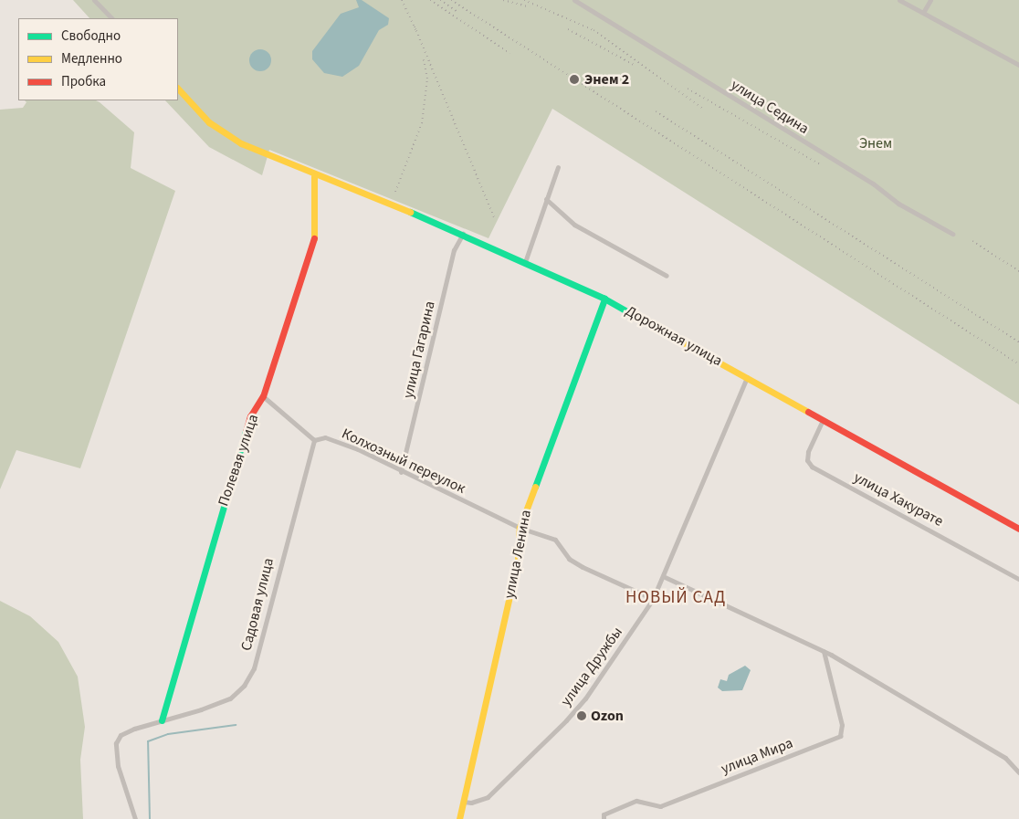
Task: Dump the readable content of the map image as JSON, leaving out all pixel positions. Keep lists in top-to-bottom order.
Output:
{
  "streets": {
    "street": [
      "улица Седина",
      "Дорожная улица",
      "улица Гагарина",
      "Полевая улица",
      "Колхозный переулок",
      "улица Хакурате",
      "улица Ленина",
      "Садовая улица",
      "улица Дружбы",
      "улица Мира"
    ]
  },
  "crossings": [
    ["Дорожная улица", "улица Гагарина"],
    ["Дорожная улица", "Полевая улица"],
    ["Дорожная улица", "улица Хакурате"],
    ["Дорожная улица", "улица Ленина"],
    ["Дорожная улица", "улица Дружбы"],
    ["улица Гагарина", "Колхозный переулок"],
    ["Полевая улица", "Садовая улица"],
    ["Колхозный переулок", "улица Ленина"],
    ["Колхозный переулок", "Садовая улица"],
    ["улица Ленина", "улица Дружбы"]
  ],
  "districts": ["НОВЫЙ САД"],
  "parks": ["Энем"],
  "places": ["Энем 2", "Ozon"],
  "legend": ["Свободно", "Медленно", "Пробка"]
}
